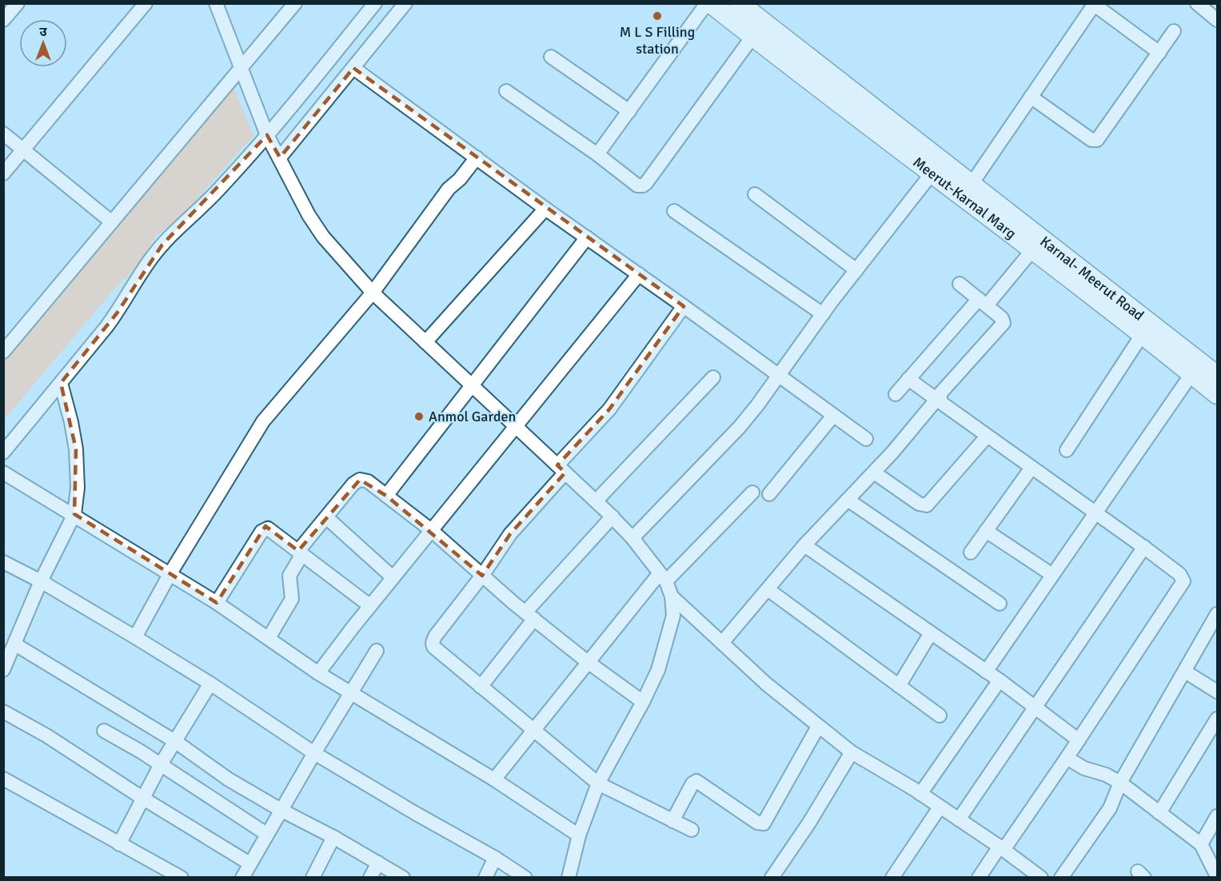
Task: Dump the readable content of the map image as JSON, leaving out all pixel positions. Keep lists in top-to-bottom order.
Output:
{
  "streets": {
    "highway": ["Meerut-Karnal Marg", "Karnal- Meerut Road"]
  },
  "places": ["M L S Filling station", "Anmol Garden"],
  "north": "top"
}
